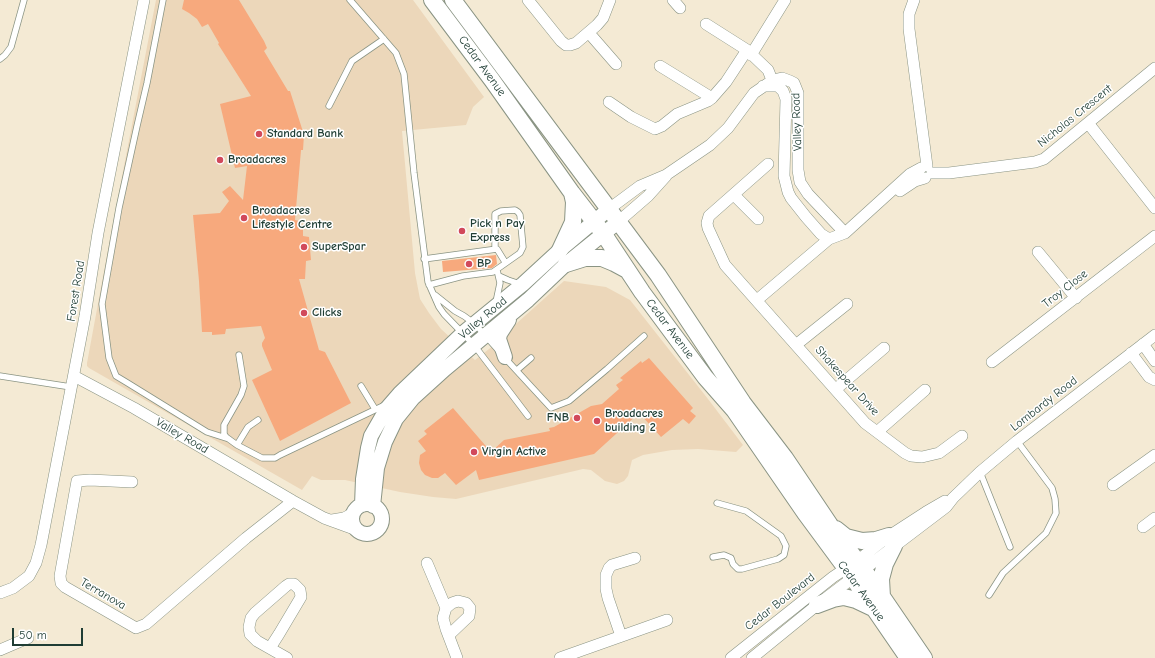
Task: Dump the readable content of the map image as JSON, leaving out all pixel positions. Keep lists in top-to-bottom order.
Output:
{
  "streets": {
    "main road": ["Cedar Avenue"],
    "street": [
      "Nicholas Crescent",
      "Valley Road",
      "Troy Close",
      "Forest Road",
      "Shakespear Drive",
      "Lombardy Road",
      "Terranova",
      "Cedar Boulevard"
    ]
  },
  "crossings": [
    ["Cedar Avenue", "Valley Road"],
    ["Cedar Avenue", "Lombardy Road"],
    ["Cedar Avenue", "Cedar Boulevard"],
    ["Valley Road", "Forest Road"],
    ["Valley Road", "Terranova"],
    ["Lombardy Road", "Cedar Boulevard"]
  ],
  "places": [
    "Standard Bank",
    "Broadacres",
    "Broadacres Lifestyle Centre",
    "Pick n Pay Express",
    "SuperSpar",
    "BP",
    "Clicks",
    "FNB",
    "Broadacres building 2",
    "Virgin Active"
  ],
  "scale_bar": "50 m"
}
